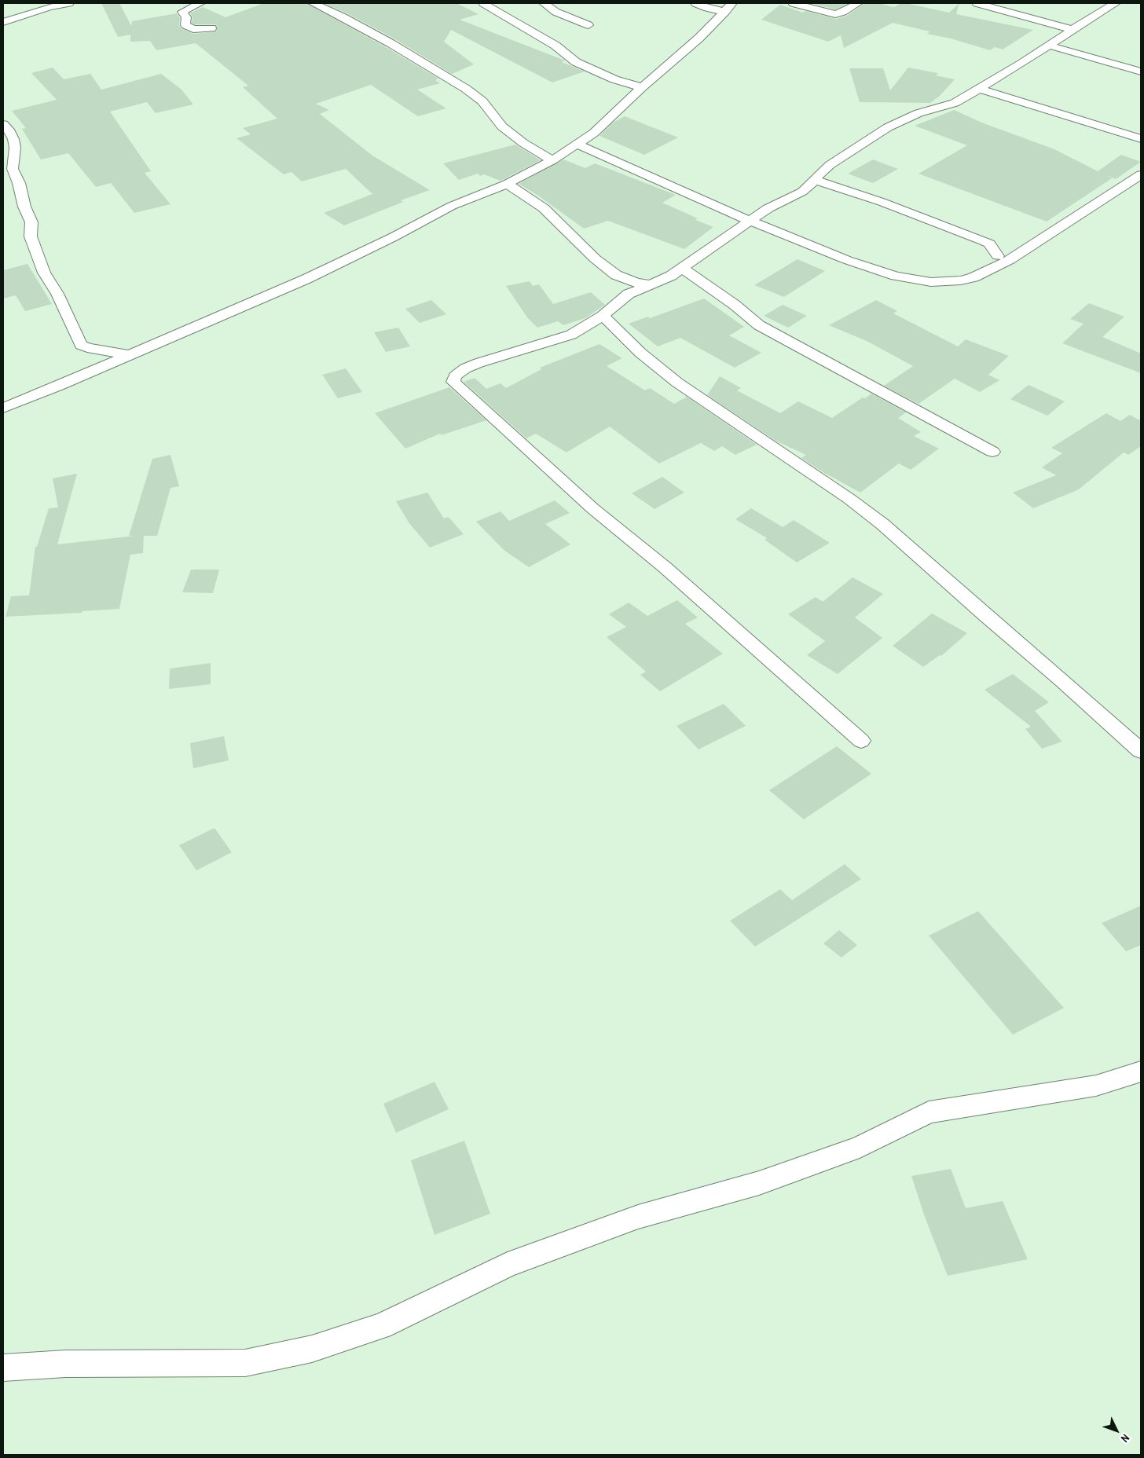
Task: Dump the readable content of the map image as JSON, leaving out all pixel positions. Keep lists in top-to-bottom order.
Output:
{
  "north": "bottom right"
}
